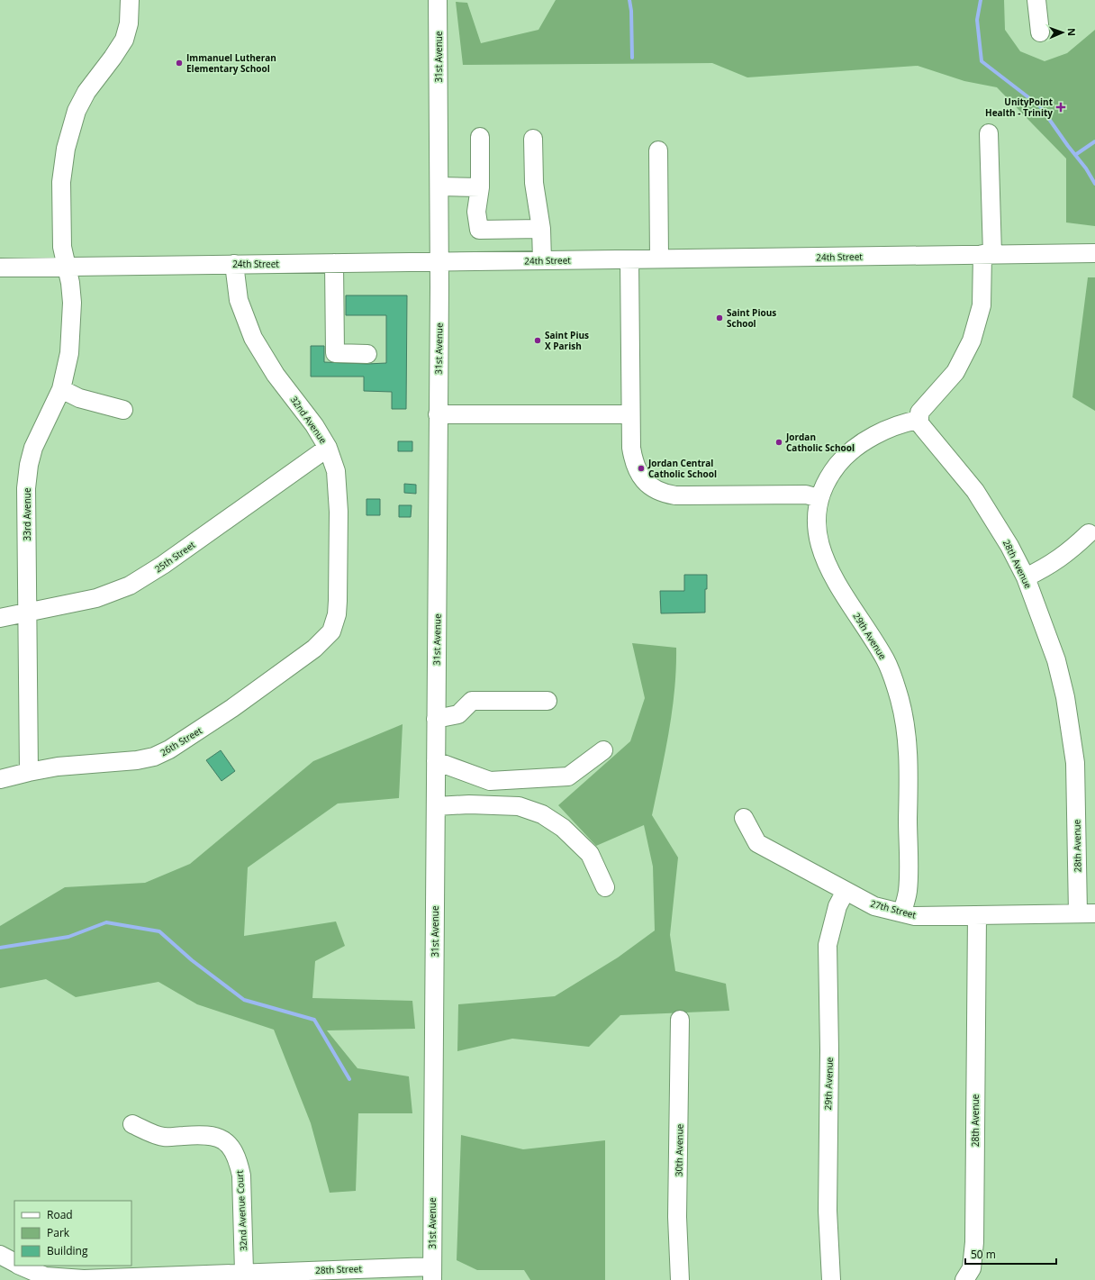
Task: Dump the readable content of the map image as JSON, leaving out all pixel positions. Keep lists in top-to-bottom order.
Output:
{
  "streets": {
    "street": [
      "31st Avenue",
      "24th Street",
      "32nd Avenue",
      "33rd Avenue",
      "25th Street",
      "28th Avenue",
      "29th Avenue",
      "26th Street",
      "27th Street",
      "30th Avenue",
      "32nd Avenue Court",
      "28th Street"
    ]
  },
  "crossings": [
    ["31st Avenue", "24th Street"],
    ["31st Avenue", "28th Street"],
    ["24th Street", "32nd Avenue"],
    ["24th Street", "33rd Avenue"],
    ["32nd Avenue", "25th Street"],
    ["32nd Avenue", "26th Street"],
    ["33rd Avenue", "25th Street"],
    ["33rd Avenue", "26th Street"],
    ["28th Avenue", "29th Avenue"],
    ["28th Avenue", "27th Street"],
    ["29th Avenue", "27th Street"],
    ["32nd Avenue Court", "28th Street"]
  ],
  "places": {
    "other": [
      "Immanuel Lutheran Elementary School",
      "Saint Pious School",
      "Saint Pius X Parish",
      "Jordan Catholic School",
      "Jordan Central Catholic School"
    ],
    "health": ["UnityPoint Health - Trinity"]
  },
  "legend": ["Road", "Park", "Building"],
  "scale_bar": "50 m",
  "north": "right"
}
